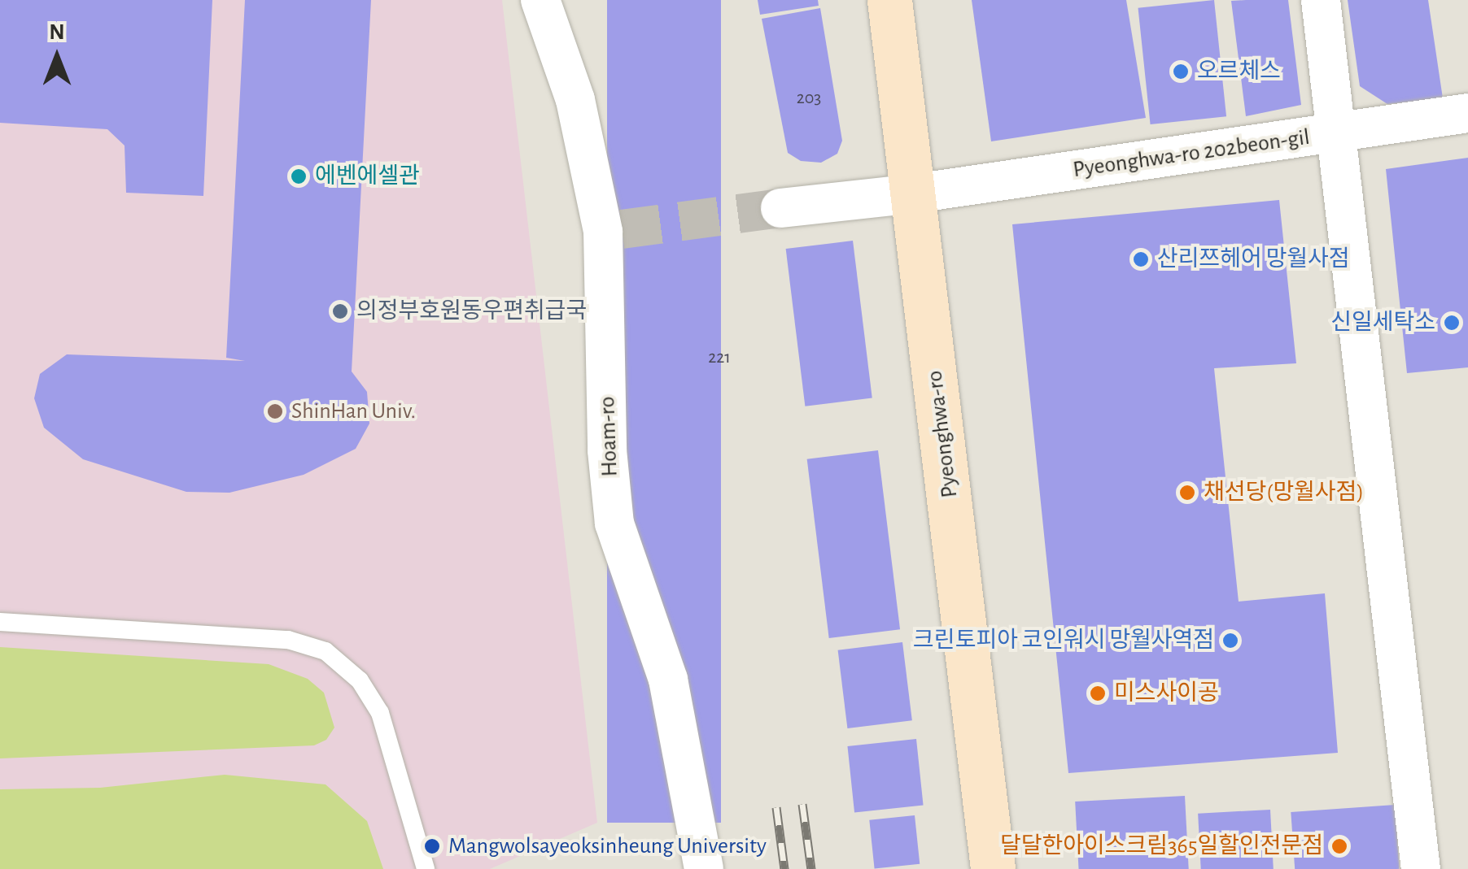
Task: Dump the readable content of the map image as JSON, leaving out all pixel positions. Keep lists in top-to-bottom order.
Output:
{
  "streets": {
    "main road": ["Pyeonghwa-ro"],
    "street": ["Pyeonghwa-ro 202beon-gil", "Hoam-ro"]
  },
  "crossings": [
    ["Pyeonghwa-ro 202beon-gil", "Pyeonghwa-ro"]
  ],
  "places": [
    "오르체스",
    "에벤에셀관",
    "산리쯔헤어 망월사점",
    "의정부호원동우편취급국",
    "신일세탁소",
    "ShinHan Univ.",
    "채선당(망월사점)",
    "크린토피아 코인워시 망월사역점",
    "미스사이공",
    "Mangwolsayeoksinheung University",
    "달달한아이스크림365일할인전문점"
  ],
  "house_numbers": ["203", "221"],
  "north": "top"
}
